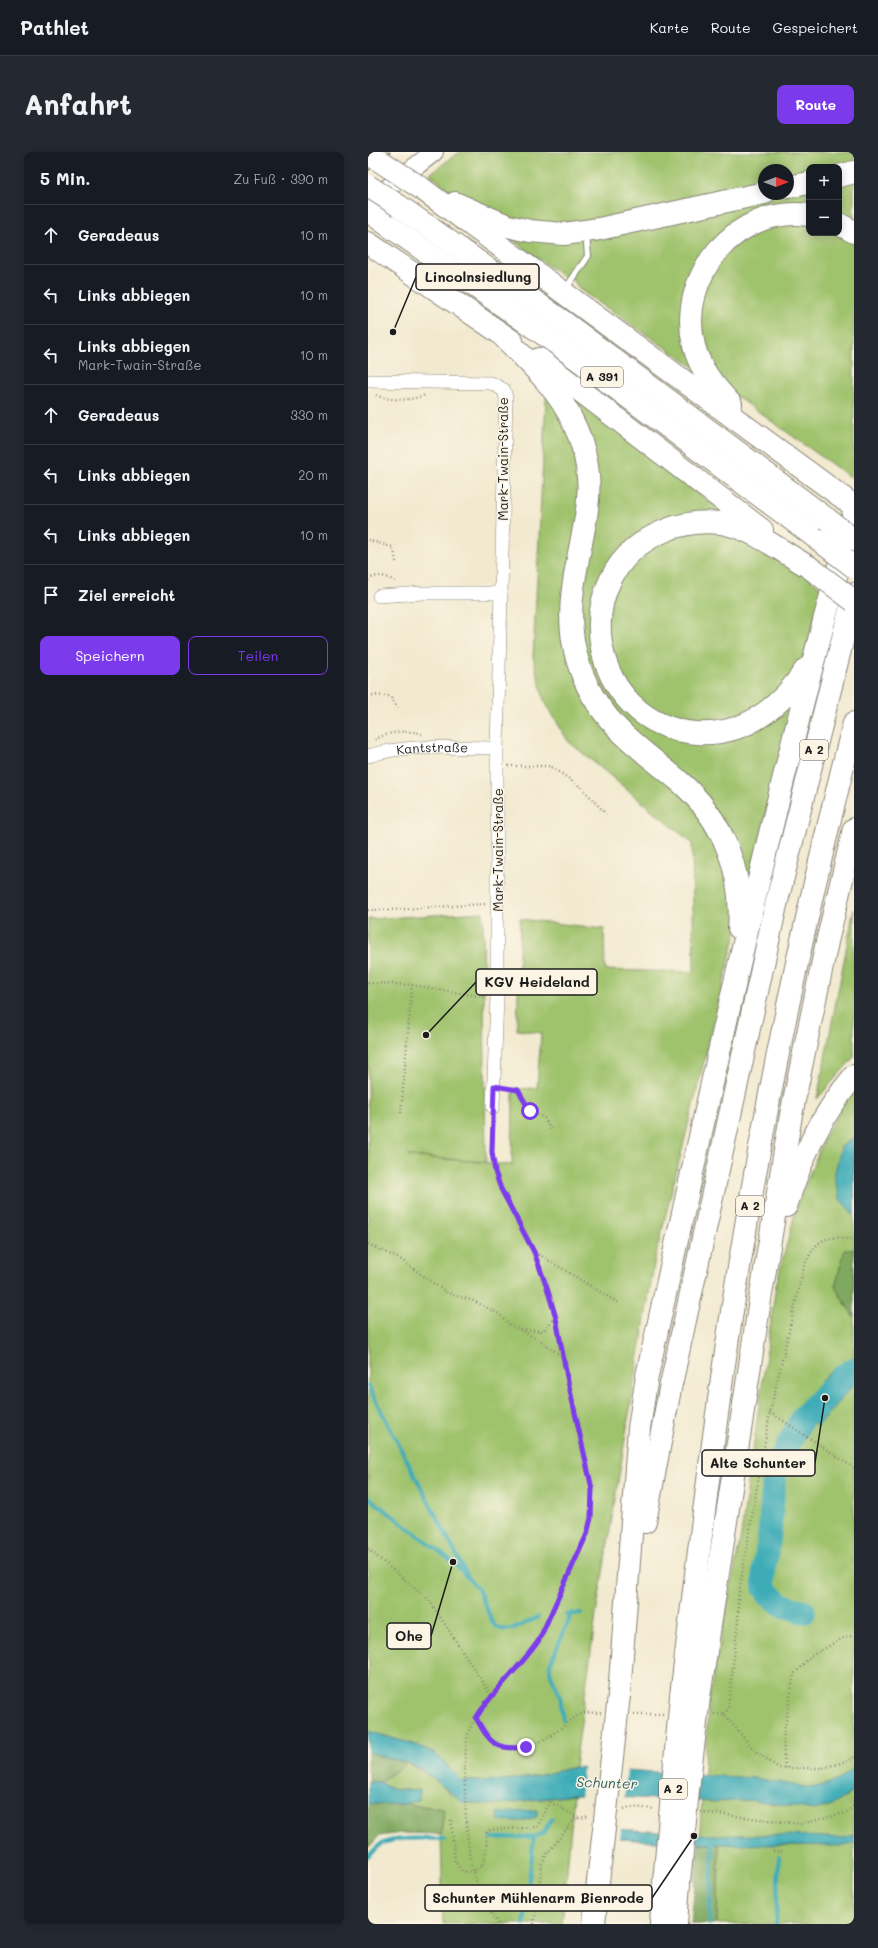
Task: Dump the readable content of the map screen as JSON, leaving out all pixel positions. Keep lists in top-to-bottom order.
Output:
{
  "streets": {
    "highway": ["A 391", "A 2"],
    "street": ["Mark-Twain-Straße", "Kantstraße"]
  },
  "crossings": [
    ["Mark-Twain-Straße", "Kantstraße"]
  ],
  "water": ["Schunter"],
  "places": [
    "Lincolnsiedlung",
    "KGV Heideland",
    "Alte Schunter",
    "Ohe",
    "Schunter Mühlenarm Bienrode"
  ],
  "north": "right",
  "page": {
    "header": "Pathlet",
    "nav": ["Karte", "Route", "Gespeichert"],
    "buttons": [
      "Route",
      ["Speichern", "Teilen"]
    ],
    "title": "Anfahrt",
    "heading": ["5 Min.", "Zu Fuß · 390 m"],
    "map_buttons": ["+", "−"],
    "list": [
      ["Geradeaus", "10 m"],
      ["Links abbiegen", "10 m"],
      ["Links abbiegen", "Mark-Twain-Straße", "10 m"],
      ["Geradeaus", "330 m"],
      ["Links abbiegen", "20 m"],
      ["Links abbiegen", "10 m"],
      "Ziel erreicht"
    ]
  }
}
